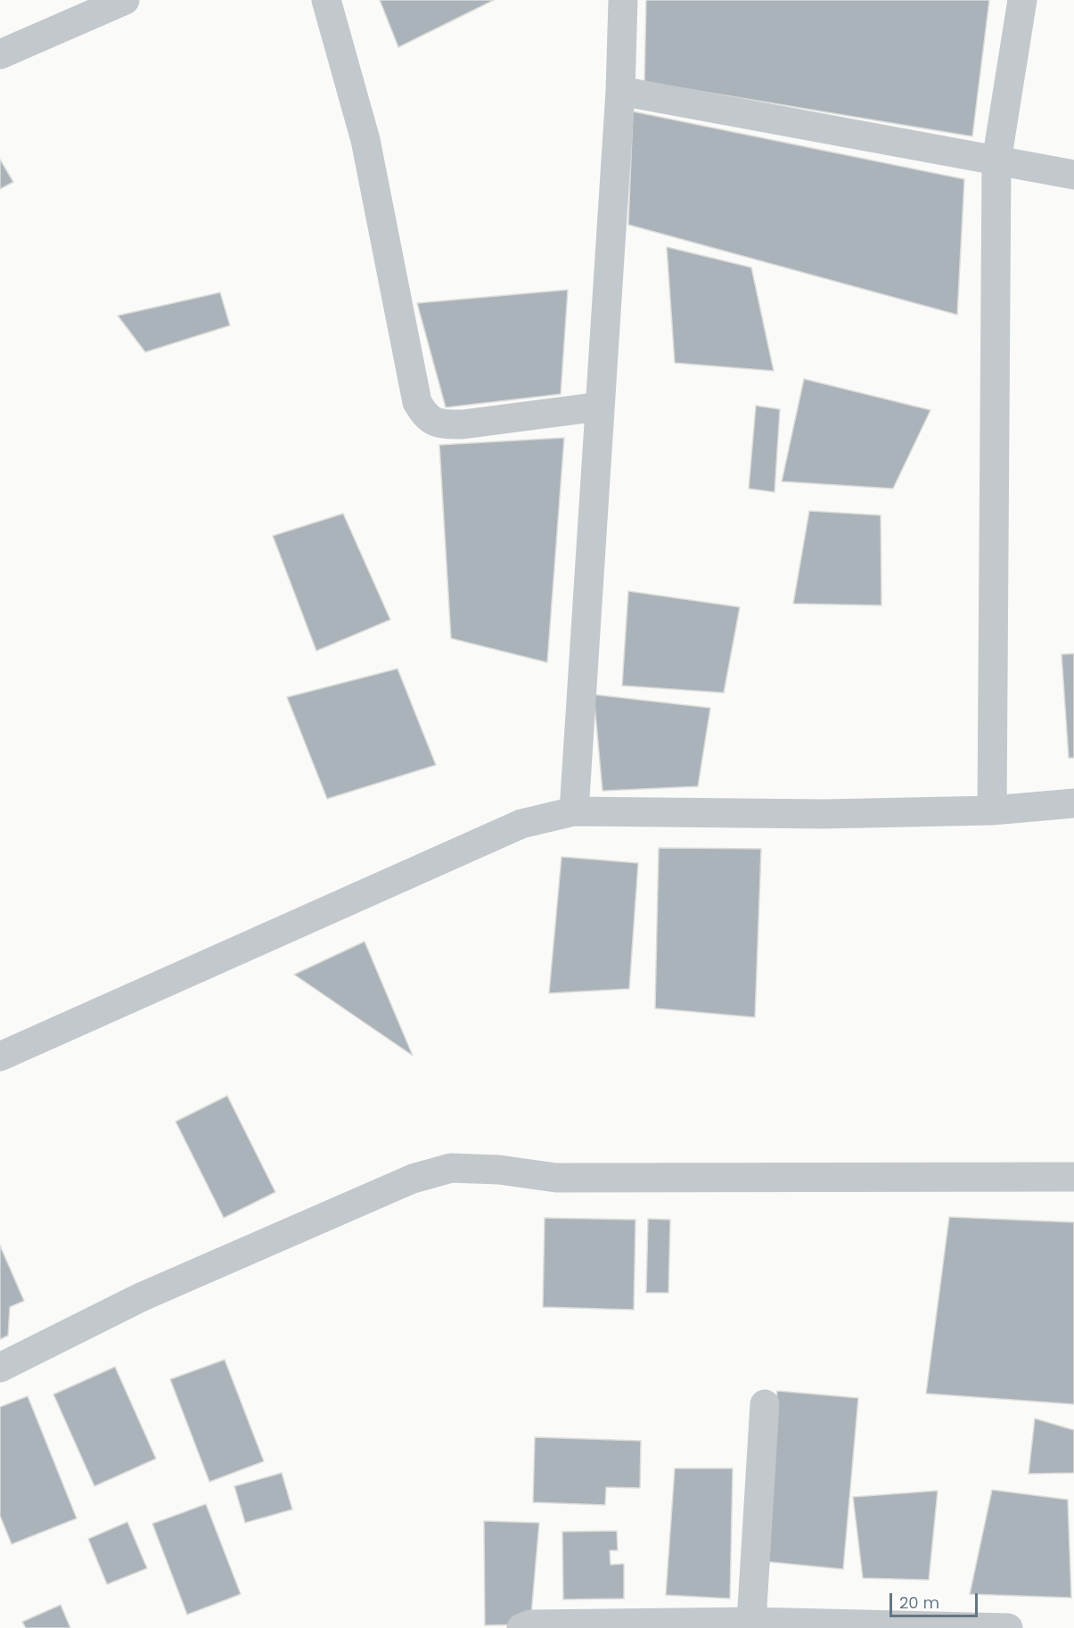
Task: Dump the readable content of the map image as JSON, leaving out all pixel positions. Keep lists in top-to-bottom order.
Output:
{
  "scale_bar": "20 m"
}
